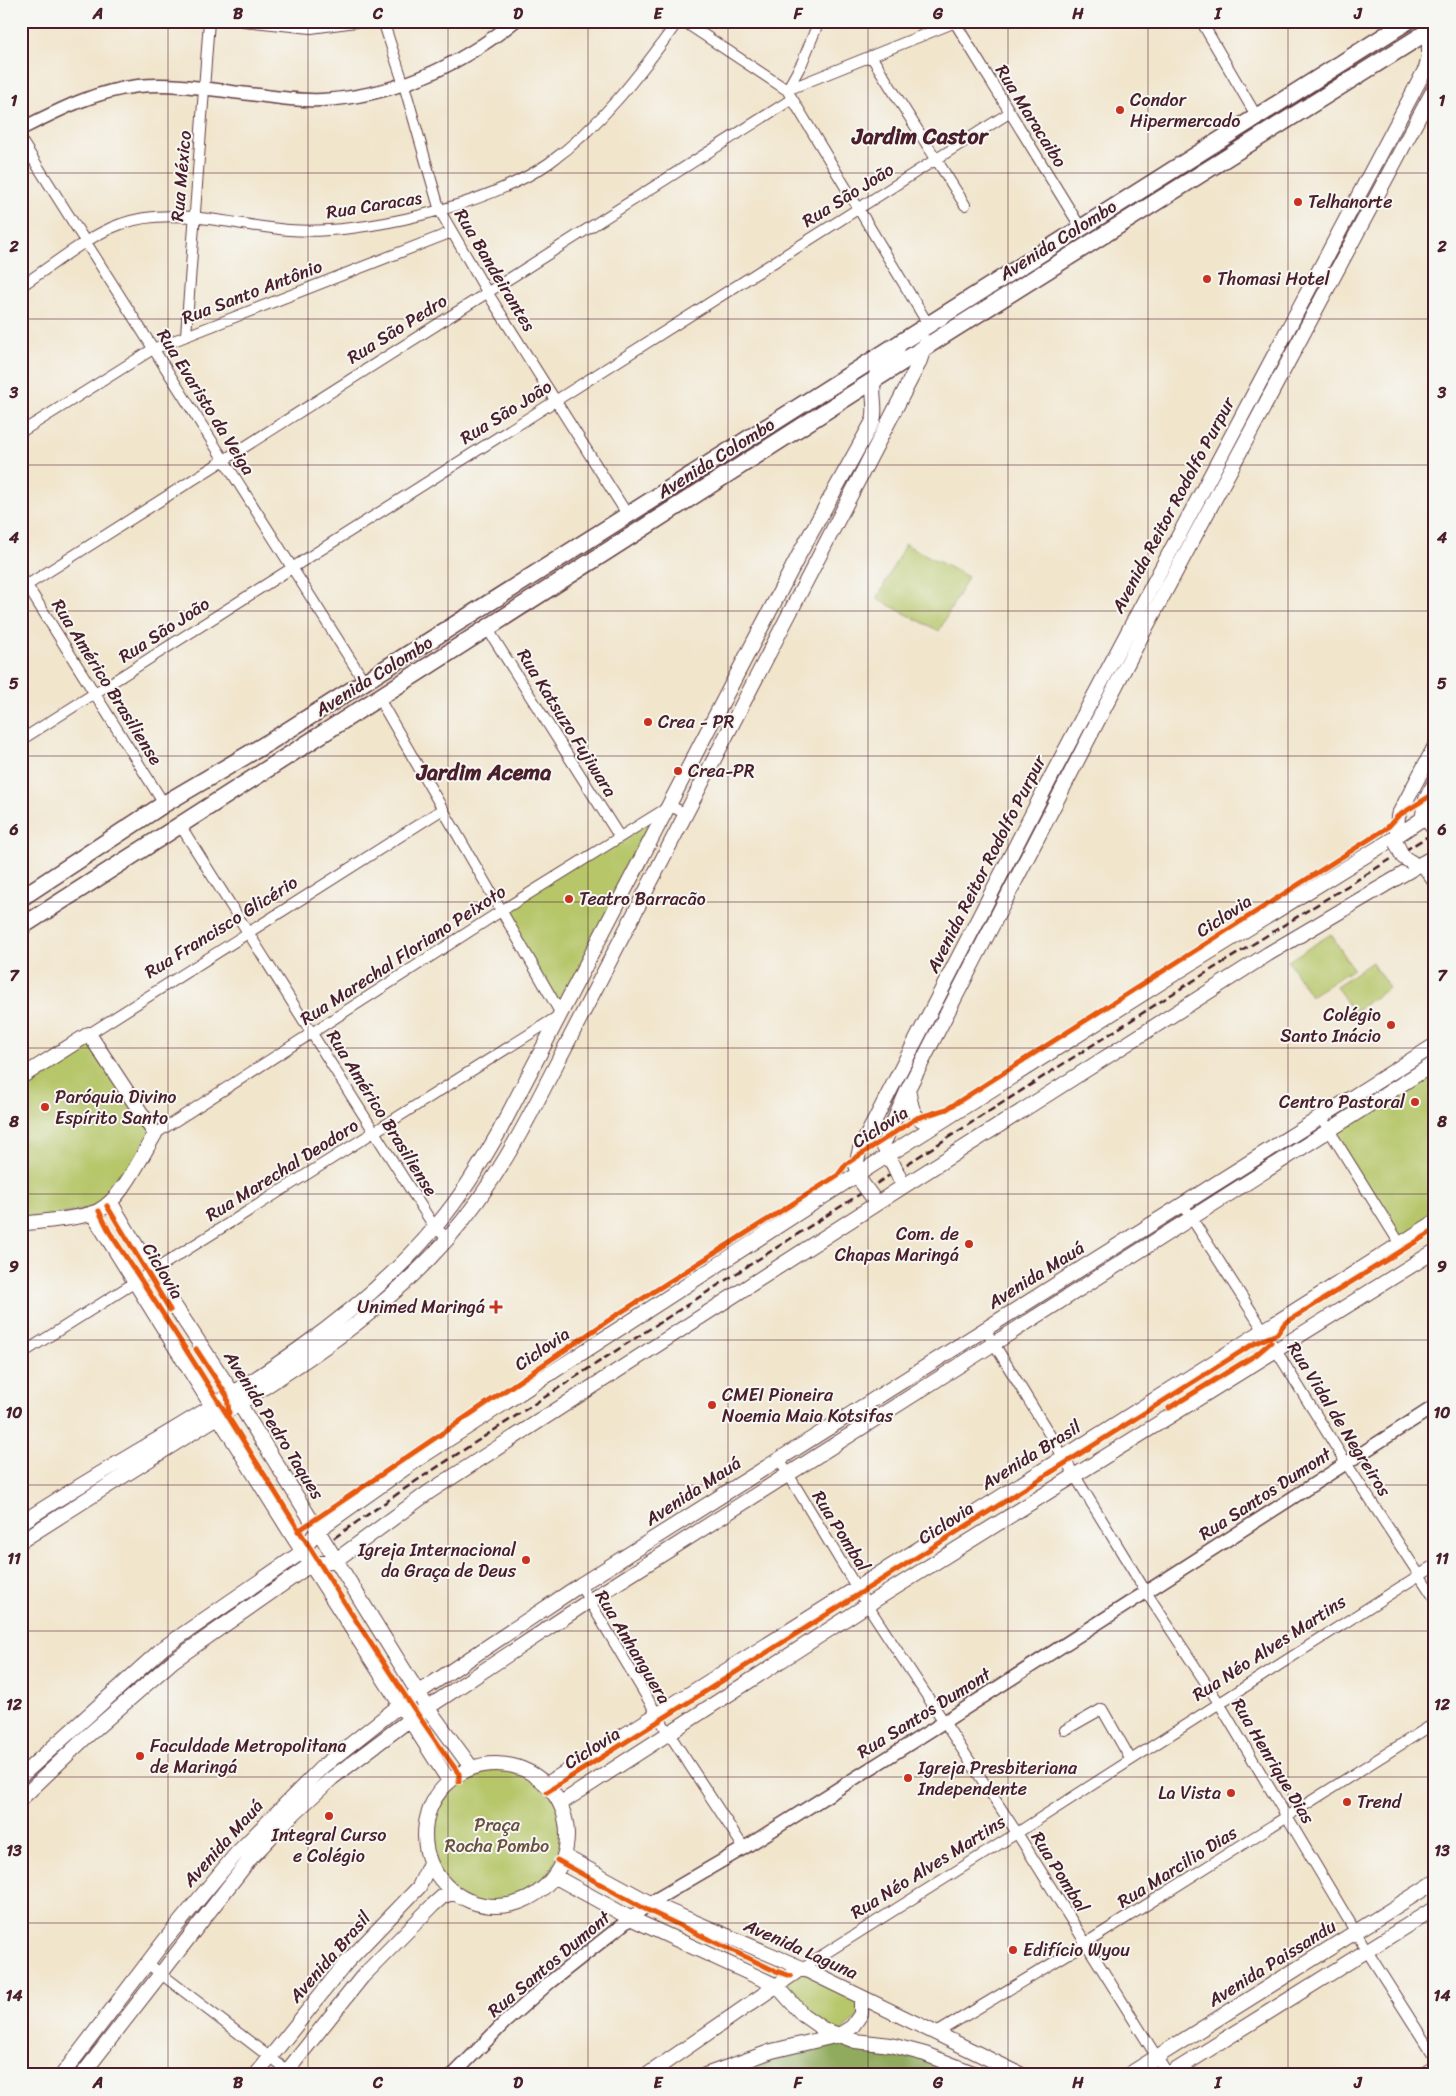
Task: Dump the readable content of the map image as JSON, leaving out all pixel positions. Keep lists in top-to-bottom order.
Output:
{
  "streets": {
    "main road": [
      "Avenida Colombo",
      "Avenida Reitor Rodolfo Purpur",
      "Rua Francisco Glicério",
      "Avenida Mauá",
      "Avenida Pedro Taques",
      "Avenida Brasil",
      "Rua Néo Alves Martins",
      "Avenida Laguna",
      "Avenida Paissandu"
    ],
    "street": [
      "Rua Maracaibo",
      "Rua México",
      "Rua São João",
      "Rua Caracas",
      "Rua Bandeirantes",
      "Rua Santo Antônio",
      "Rua São Pedro",
      "Rua Evaristo da Veiga",
      "Rua Américo Brasiliense",
      "Rua Katsuzo Fujiwara",
      "Rua Marechal Floriano Peixoto",
      "Rua Marechal Deodoro",
      "Rua Vidal de Negreiros",
      "Rua Santos Dumont",
      "Rua Pombal",
      "Rua Anhanguera",
      "Rua Henrique Dias",
      "Rua Marcilio Dias"
    ],
    "cycle path": ["Ciclovia"]
  },
  "crossings": [
    ["Rua Maracaibo", "Rua São João"],
    ["Rua Maracaibo", "Avenida Colombo"],
    ["Rua Maracaibo", "Rua São Pedro"],
    ["Rua México", "Rua Caracas"],
    ["Rua México", "Rua Santo Antônio"],
    ["Rua São João", "Rua Bandeirantes"],
    ["Rua São João", "Rua Evaristo da Veiga"],
    ["Rua São João", "Rua Américo Brasiliense"],
    ["Rua Caracas", "Rua Bandeirantes"],
    ["Rua Caracas", "Rua Evaristo da Veiga"],
    ["Avenida Colombo", "Rua Bandeirantes"],
    ["Avenida Colombo", "Rua Evaristo da Veiga"],
    ["Avenida Colombo", "Avenida Reitor Rodolfo Purpur"],
    ["Avenida Colombo", "Rua Américo Brasiliense"],
    ["Avenida Colombo", "Rua Katsuzo Fujiwara"],
    ["Rua Bandeirantes", "Rua Santo Antônio"],
    ["Rua Bandeirantes", "Rua São Pedro"],
    ["Rua Santo Antônio", "Rua Evaristo da Veiga"],
    ["Rua São Pedro", "Rua Evaristo da Veiga"],
    ["Rua São Pedro", "Rua Américo Brasiliense"],
    ["Rua Américo Brasiliense", "Rua Francisco Glicério"],
    ["Rua Américo Brasiliense", "Rua Marechal Floriano Peixoto"],
    ["Rua Américo Brasiliense", "Rua Marechal Deodoro"],
    ["Rua Katsuzo Fujiwara", "Rua Marechal Floriano Peixoto"],
    ["Rua Marechal Deodoro", "Avenida Pedro Taques"],
    ["Avenida Mauá", "Rua Vidal de Negreiros"],
    ["Avenida Mauá", "Avenida Pedro Taques"],
    ["Avenida Mauá", "Rua Pombal"],
    ["Avenida Mauá", "Rua Anhanguera"],
    ["Avenida Mauá", "Rua Henrique Dias"],
    ["Rua Vidal de Negreiros", "Avenida Brasil"],
    ["Rua Vidal de Negreiros", "Rua Santos Dumont"],
    ["Rua Vidal de Negreiros", "Rua Néo Alves Martins"],
    ["Avenida Pedro Taques", "Avenida Brasil"],
    ["Avenida Pedro Taques", "Avenida Laguna"],
    ["Avenida Brasil", "Rua Pombal"],
    ["Avenida Brasil", "Rua Anhanguera"],
    ["Avenida Brasil", "Rua Henrique Dias"],
    ["Avenida Brasil", "Avenida Laguna"],
    ["Rua Santos Dumont", "Rua Pombal"],
    ["Rua Santos Dumont", "Rua Anhanguera"],
    ["Rua Santos Dumont", "Rua Henrique Dias"],
    ["Rua Santos Dumont", "Avenida Laguna"],
    ["Rua Pombal", "Rua Néo Alves Martins"],
    ["Rua Pombal", "Rua Marcilio Dias"],
    ["Rua Pombal", "Avenida Paissandu"],
    ["Rua Néo Alves Martins", "Rua Henrique Dias"],
    ["Rua Néo Alves Martins", "Avenida Laguna"],
    ["Rua Henrique Dias", "Rua Marcilio Dias"],
    ["Rua Henrique Dias", "Avenida Paissandu"],
    ["Rua Marcilio Dias", "Avenida Laguna"]
  ],
  "districts": ["Jardim Castor", "Jardim Acema"],
  "parks": ["Praça Rocha Pombo"],
  "places": {
    "other": [
      "Condor Hipermercado",
      "Telhanorte",
      "Thomasi Hotel",
      "Crea - PR",
      "Crea-PR",
      "Teatro Barracão",
      "Colégio Santo Inácio",
      "Centro Pastoral",
      "Paróquia Divino Espírito Santo",
      "Com. de Chapas Maringá",
      "CMEI Pioneira Noemia Maia Kotsifas",
      "Igreja Internacional da Graça de Deus",
      "Faculdade Metropolitana de Maringá",
      "Igreja Presbiteriana Independente",
      "La Vista",
      "Trend",
      "Integral Curso e Colégio",
      "Edifício Wyou"
    ],
    "health": ["Unimed Maringá"]
  },
  "grid": {
    "columns": [
      "A",
      "B",
      "C",
      "D",
      "E",
      "F",
      "G",
      "H",
      "I",
      "J"
    ],
    "rows": [
      "1",
      "2",
      "3",
      "4",
      "5",
      "6",
      "7",
      "8",
      "9",
      "10",
      "11",
      "12",
      "13",
      "14"
    ]
  }
}
